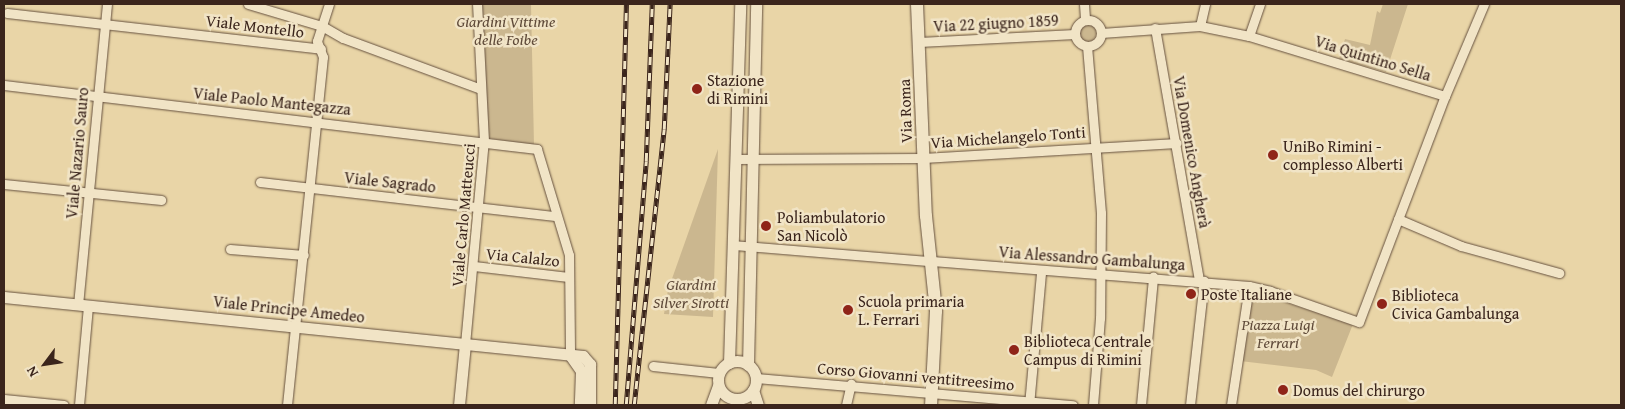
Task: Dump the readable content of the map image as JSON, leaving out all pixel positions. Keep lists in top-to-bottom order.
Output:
{
  "streets": {
    "main road": ["Via Roma"],
    "street": [
      "Via 22 giugno 1859",
      "Viale Montello",
      "Via Quintino Sella",
      "Viale Paolo Mantegazza",
      "Via Michelangelo Tonti",
      "Via Domenico Angherà",
      "Viale Nazario Sauro",
      "Viale Sagrado",
      "Viale Carlo Matteucci",
      "Via Calalzo",
      "Via Alessandro Gambalunga",
      "Viale Principe Amedeo",
      "Corso Giovanni ventitreesimo"
    ]
  },
  "crossings": [
    ["Via 22 giugno 1859", "Via Roma"],
    ["Viale Montello", "Viale Nazario Sauro"],
    ["Viale Paolo Mantegazza", "Viale Nazario Sauro"],
    ["Viale Paolo Mantegazza", "Viale Sagrado"],
    ["Viale Paolo Mantegazza", "Viale Carlo Matteucci"],
    ["Via Roma", "Via Michelangelo Tonti"],
    ["Via Roma", "Via Alessandro Gambalunga"],
    ["Via Roma", "Corso Giovanni ventitreesimo"],
    ["Via Michelangelo Tonti", "Via Domenico Angherà"],
    ["Via Domenico Angherà", "Via Alessandro Gambalunga"],
    ["Viale Nazario Sauro", "Viale Principe Amedeo"],
    ["Viale Sagrado", "Viale Carlo Matteucci"],
    ["Viale Carlo Matteucci", "Via Calalzo"],
    ["Viale Carlo Matteucci", "Viale Principe Amedeo"]
  ],
  "parks": ["Giardini Vittime delle Foibe", "Giardini Silver Sirotti", "Piazza Luigi Ferrari"],
  "places": [
    "Stazione di Rimini",
    "UniBo Rimini - complesso Alberti",
    "Poliambulatorio San Nicolò",
    "Poste Italiane",
    "Biblioteca Civica Gambalunga",
    "Scuola primaria L. Ferrari",
    "Biblioteca Centrale Campus di Rimini",
    "Domus del chirurgo"
  ],
  "north": "bottom left"
}
